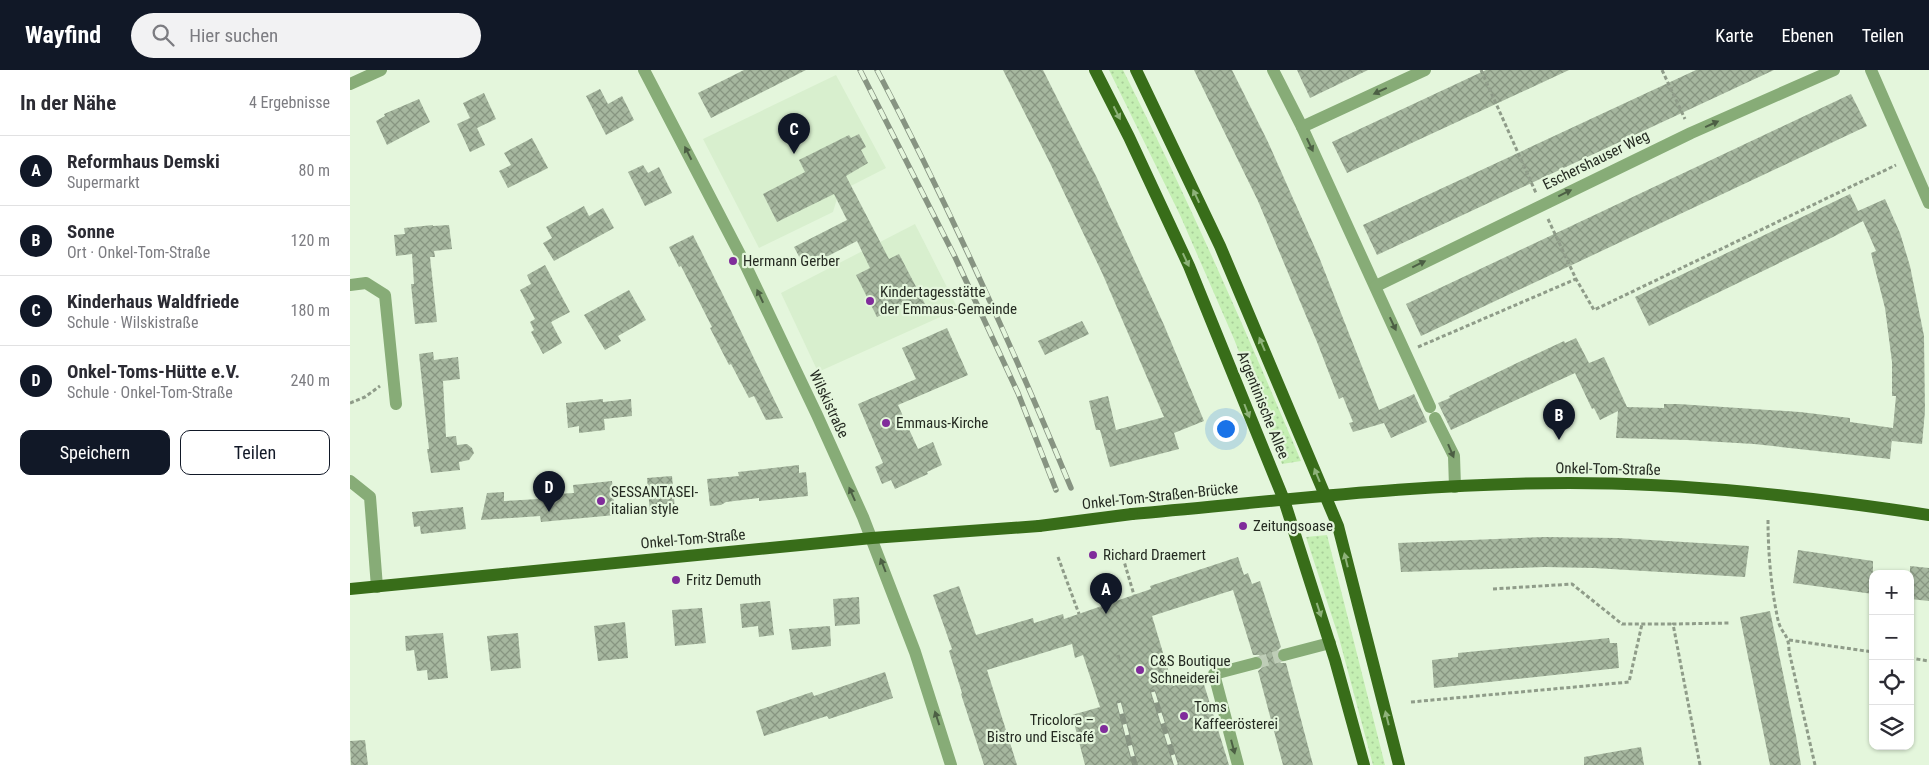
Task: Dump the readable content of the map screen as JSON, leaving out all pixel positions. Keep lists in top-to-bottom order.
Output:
{
  "streets": {
    "main road": ["Argentinische Allee", "Onkel-Tom-Straße", "Onkel-Tom-Straßen-Brücke"],
    "street": ["Eschershauser Weg", "Wilskistraße"]
  },
  "crossings": [
    ["Wilskistraße", "Onkel-Tom-Straße"],
    ["Argentinische Allee", "Onkel-Tom-Straße"],
    ["Argentinische Allee", "Onkel-Tom-Straßen-Brücke"],
    ["Onkel-Tom-Straße", "Onkel-Tom-Straßen-Brücke"]
  ],
  "one_way": ["Eschershauser Weg", "Wilskistraße"],
  "places": [
    "Hermann Gerber",
    "Kindertagesstätte der Emmaus-Gemeinde",
    "Emmaus-Kirche",
    "SESSANTASEI- italian style",
    "Zeitungsoase",
    "Richard Draemert",
    "Fritz Demuth",
    "C&S Boutique Schneiderei",
    "Toms Kaffeerösterei",
    "Tricolore – Bistro und Eiscafé"
  ],
  "page": {
    "header": "Wayfind",
    "search": "Hier suchen",
    "nav": ["Karte", "Ebenen", "Teilen"],
    "heading": ["In der Nähe", "4 Ergebnisse"],
    "pins": [
      "C",
      "B",
      "D",
      "A"
    ],
    "list": [
      {
        "mark": "A",
        "name": "Reformhaus Demski",
        "note": "Supermarkt",
        "value": "80 m"
      },
      {
        "mark": "B",
        "name": "Sonne",
        "note": "Ort · Onkel-Tom-Straße",
        "value": "120 m"
      },
      {
        "mark": "C",
        "name": "Kinderhaus Waldfriede",
        "note": "Schule · Wilskistraße",
        "value": "180 m"
      },
      {
        "mark": "D",
        "name": "Onkel-Toms-Hütte e.V.",
        "note": "Schule · Onkel-Tom-Straße",
        "value": "240 m"
      }
    ],
    "buttons": ["Speichern", "Teilen"],
    "map_buttons": ["+", "−"]
  }
}
